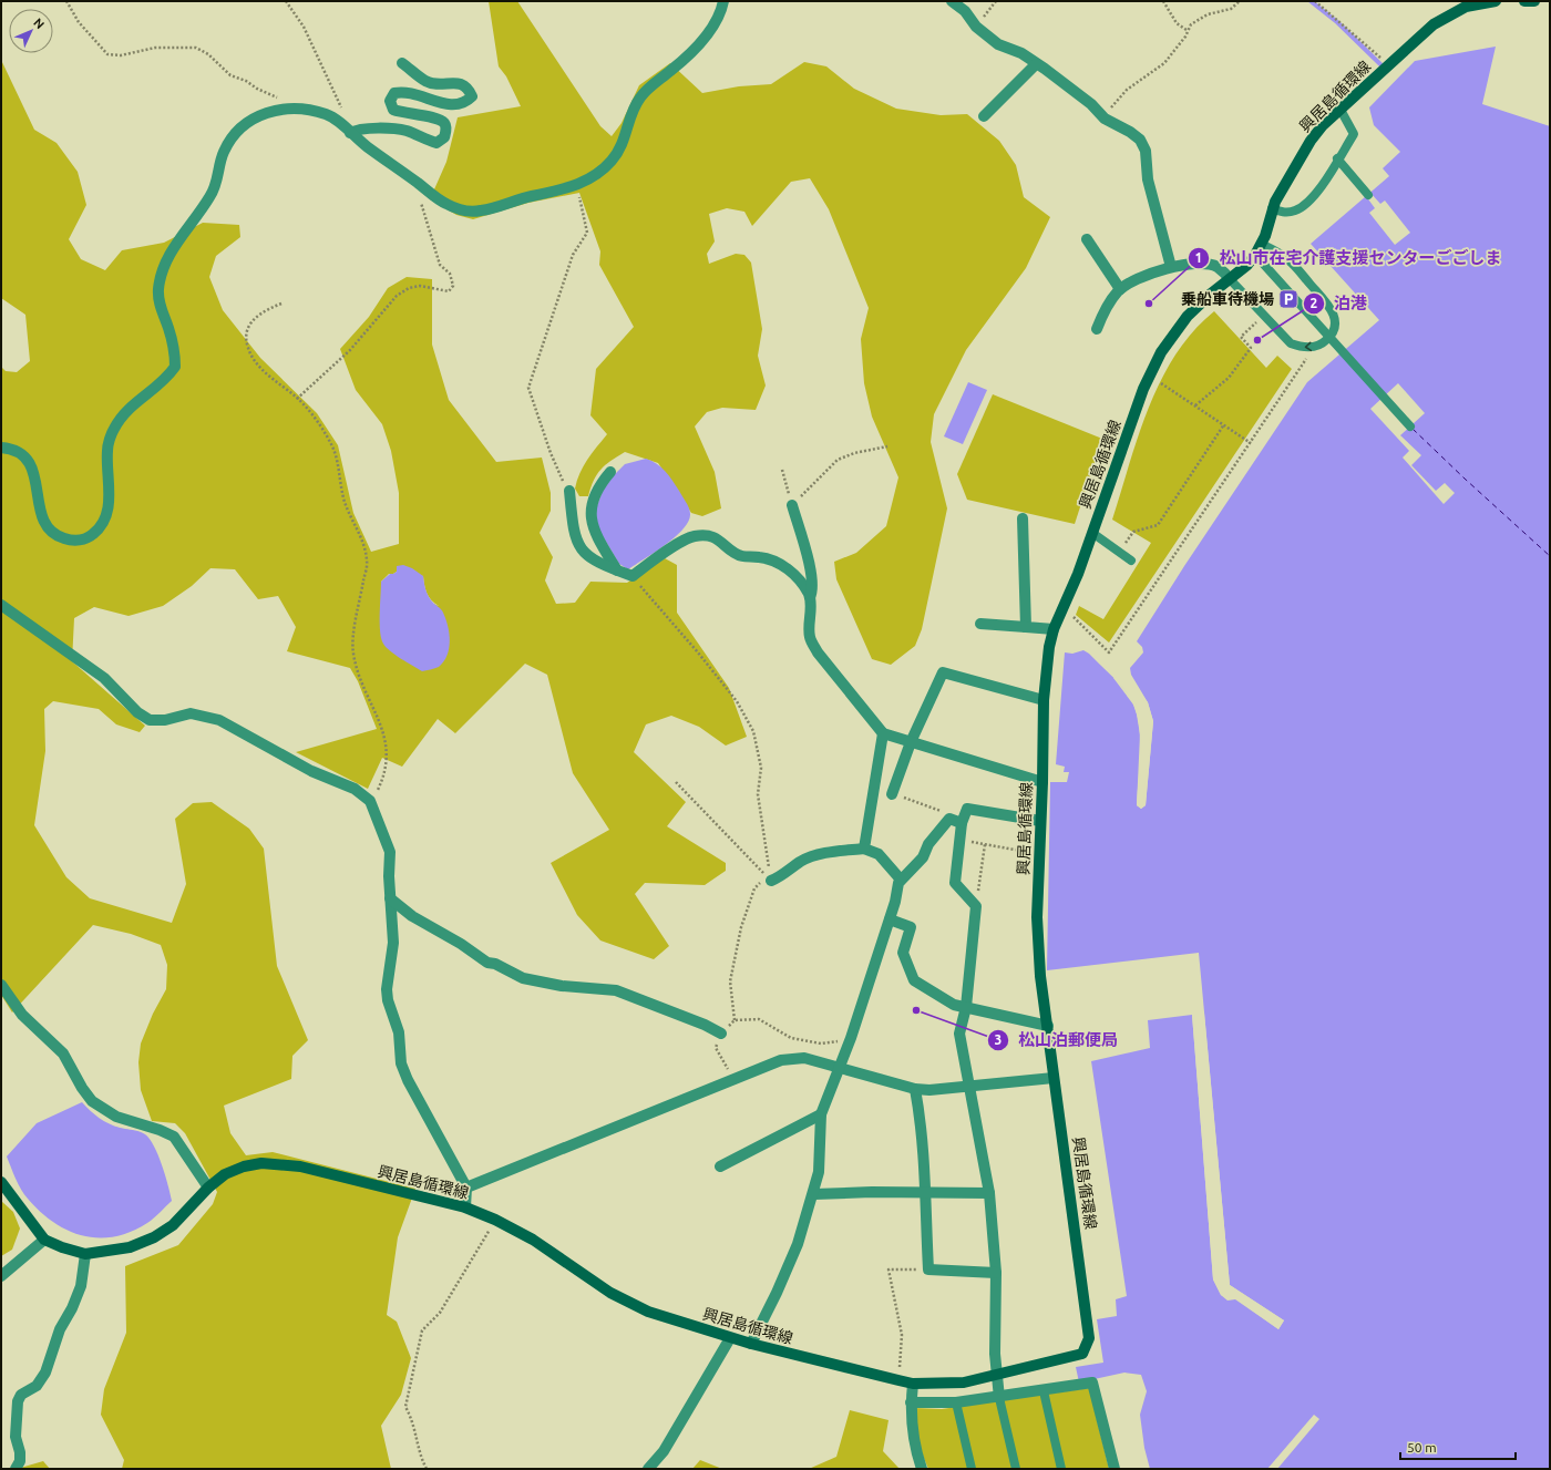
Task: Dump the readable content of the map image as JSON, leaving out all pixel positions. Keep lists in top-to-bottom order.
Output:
{
  "streets": {
    "main road": ["興居島循環線"]
  },
  "places": {
    "parking": ["乗船車待機場"],
    "other": ["松山市在宅介護支援センターごごしま", "泊港", "松山泊郵便局"]
  },
  "scale_bar": "50 m",
  "north": "top right"
}
